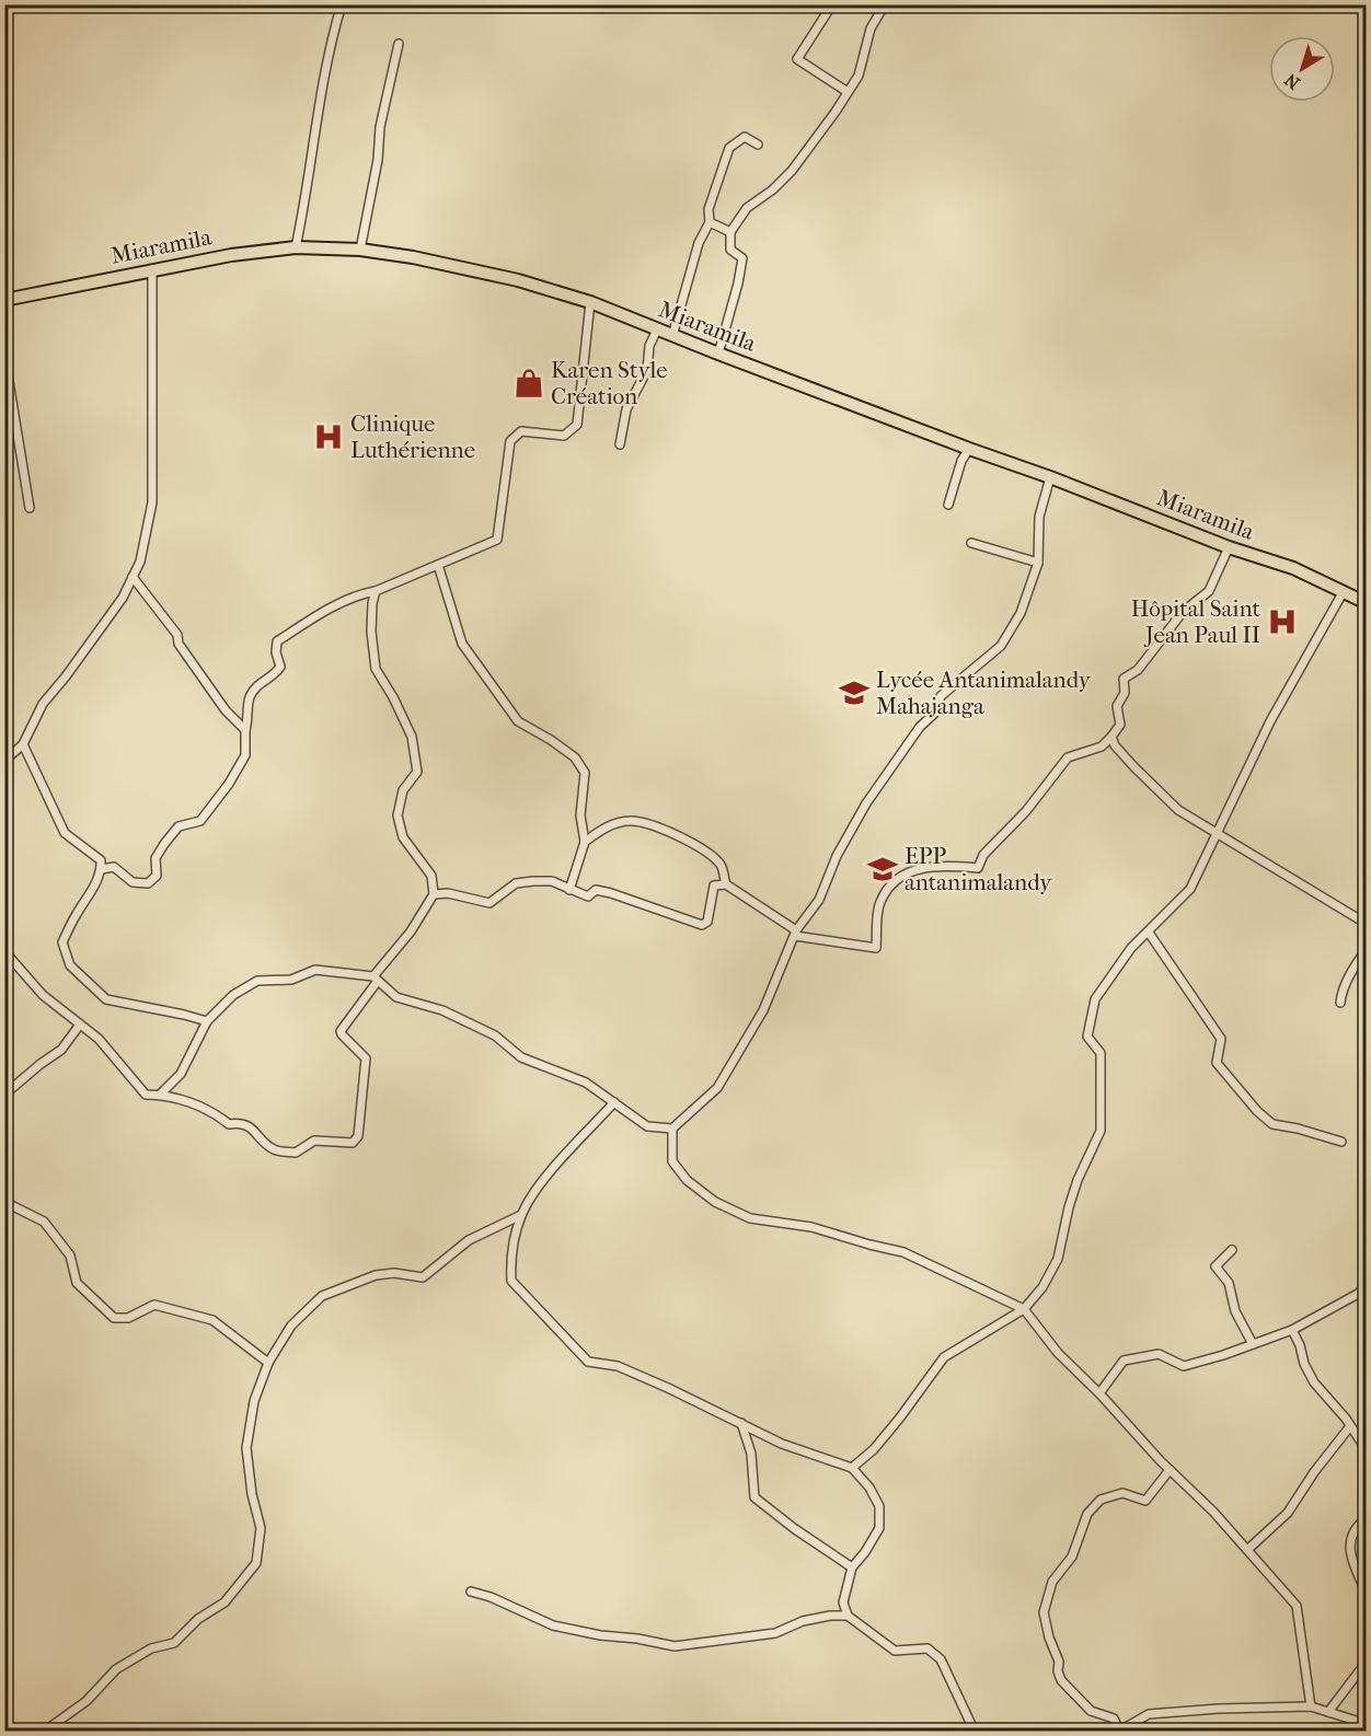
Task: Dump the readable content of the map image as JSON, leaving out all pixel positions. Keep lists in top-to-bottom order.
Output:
{
  "streets": {
    "main road": ["Miaramila"]
  },
  "places": {
    "shop": ["Karen Style Création"],
    "hospital": ["Clinique Luthérienne", "Hôpital Saint Jean Paul II"],
    "school or university": ["Lycée Antanimalandy Mahajanga", "EPP antanimalandy"]
  },
  "north": "bottom left"
}
